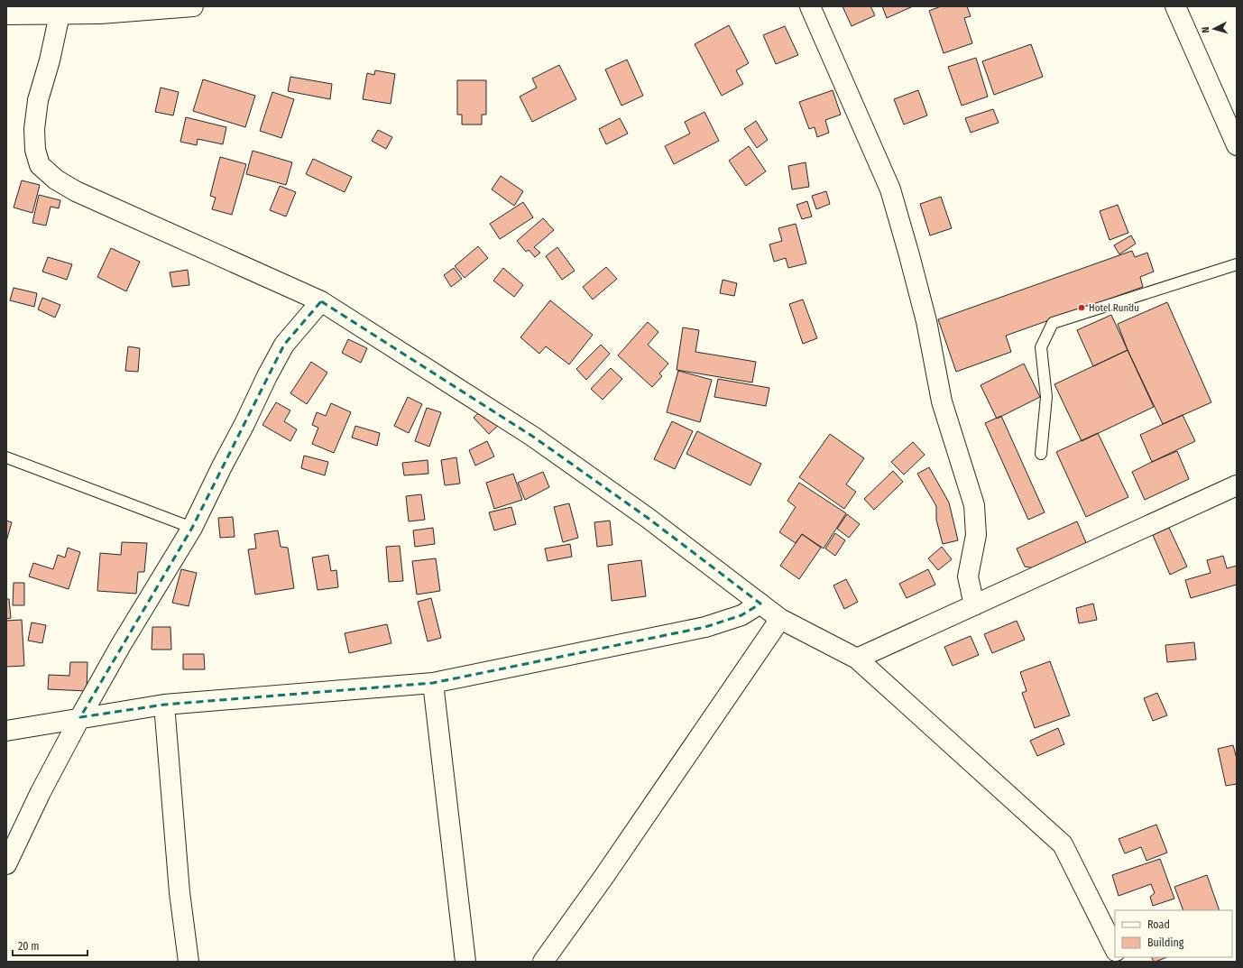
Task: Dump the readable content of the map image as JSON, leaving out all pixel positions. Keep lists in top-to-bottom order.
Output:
{
  "places": ["Hotel Rundu"],
  "legend": ["Road", "Building"],
  "scale_bar": "20 m",
  "north": "left"
}
